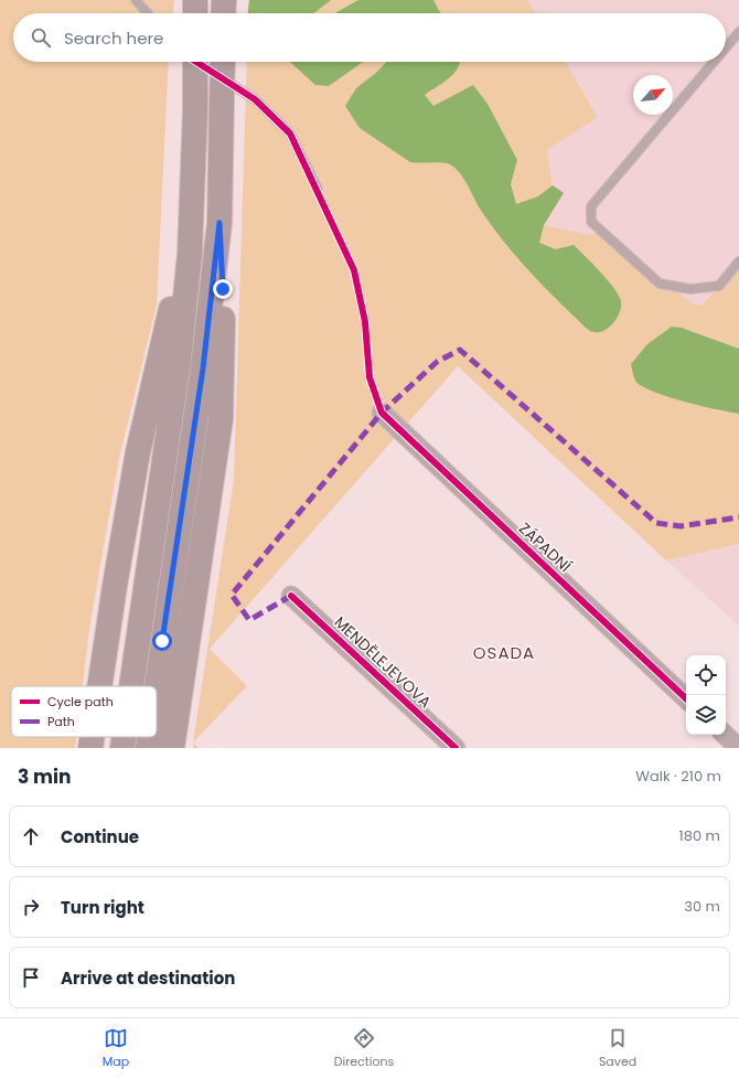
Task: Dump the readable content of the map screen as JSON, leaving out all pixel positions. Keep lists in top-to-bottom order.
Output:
{
  "streets": {
    "street": ["ZÁPADNÍ", "MENDĚLEJEVOVA"]
  },
  "districts": ["OSADA"],
  "legend": ["Cycle path", "Path"],
  "north": "top right",
  "page": {
    "search": "Search here",
    "heading": ["3 min", "Walk · 210 m"],
    "list": [
      ["Continue", "180 m"],
      ["Turn right", "30 m"],
      "Arrive at destination"
    ],
    "nav": ["Map", "Directions", "Saved"]
  }
}
